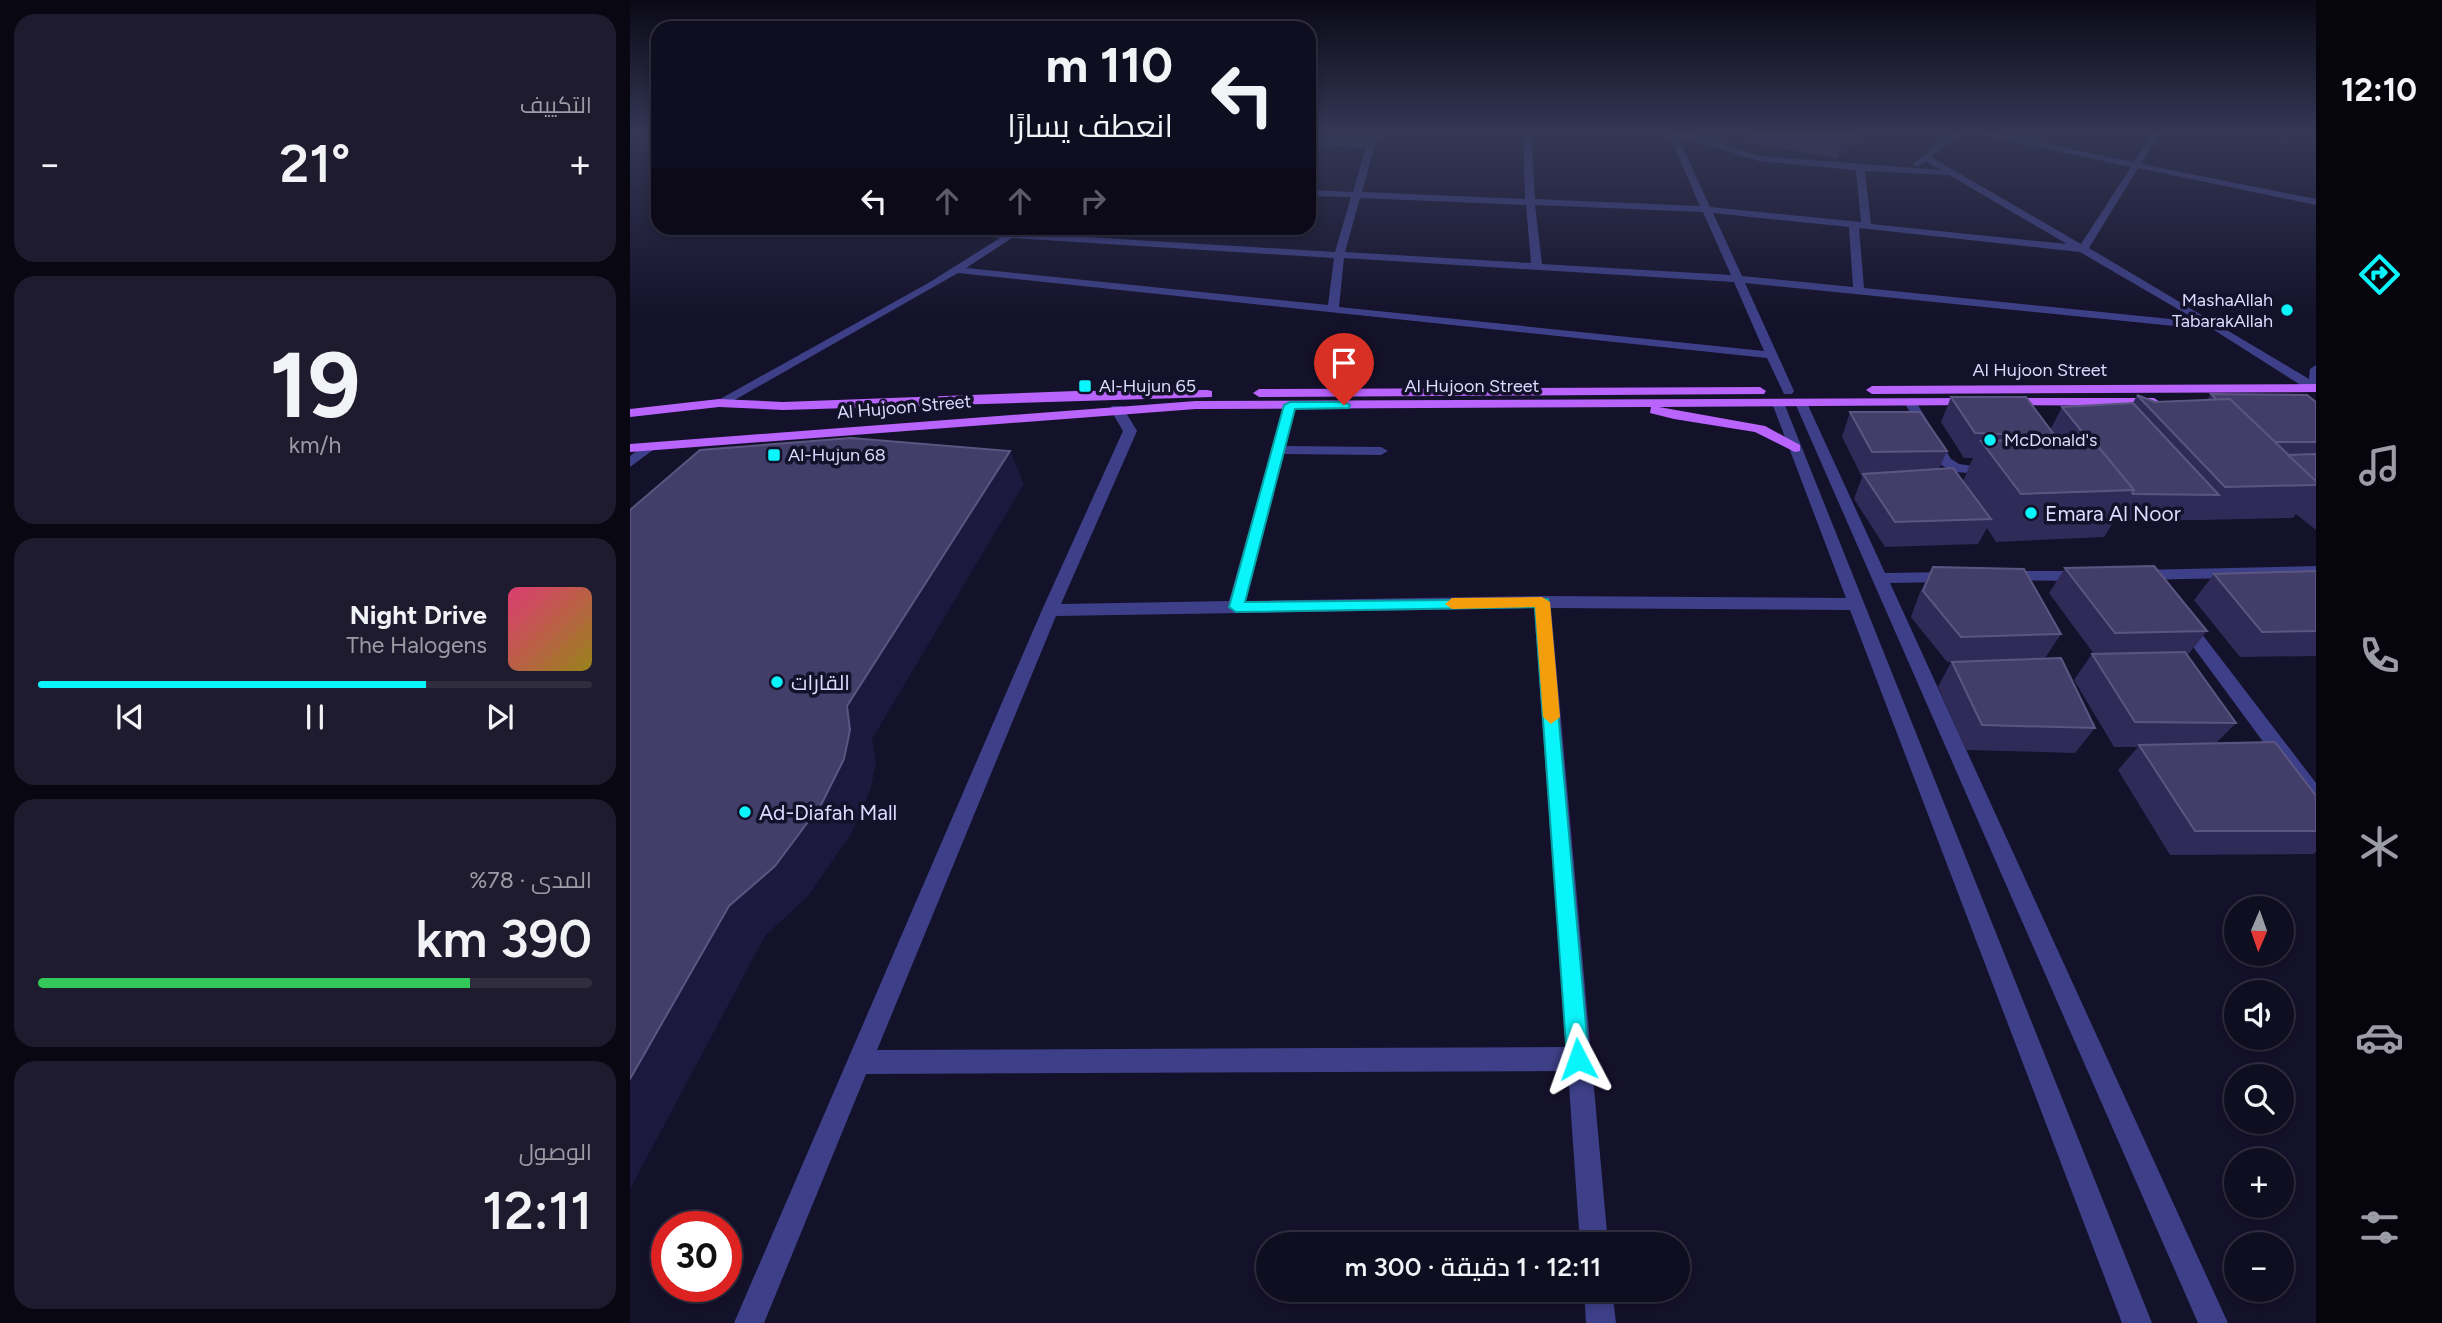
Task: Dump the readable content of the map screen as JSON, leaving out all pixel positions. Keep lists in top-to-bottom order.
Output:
{
  "streets": {
    "main road": ["Al Hujoon Street"]
  },
  "places": {
    "other": [
      "MashaAllah TabarakAllah",
      "McDonald's",
      "Emara Al Noor",
      "القارات",
      "Ad-Diafah Mall"
    ],
    "transit": ["Al-Hujun 65", "Al-Hujun 68"]
  },
  "north": "bottom",
  "page": {
    "tabs": "12:10",
    "tile": [
      "التكييف",
      ["19", "km/h"],
      ["المدى · 78%", "390 km"],
      ["الوصول", "12:11"]
    ],
    "turn": ["110 m", "انعطف يسارًا"],
    "heat": ["−", "21°", "+"],
    "song": ["Night Drive", "The Halogens"],
    "map_buttons": ["+", "−"],
    "limit": "30",
    "trip": "12:11 · 1 دقيقة · 300 m"
  }
}
